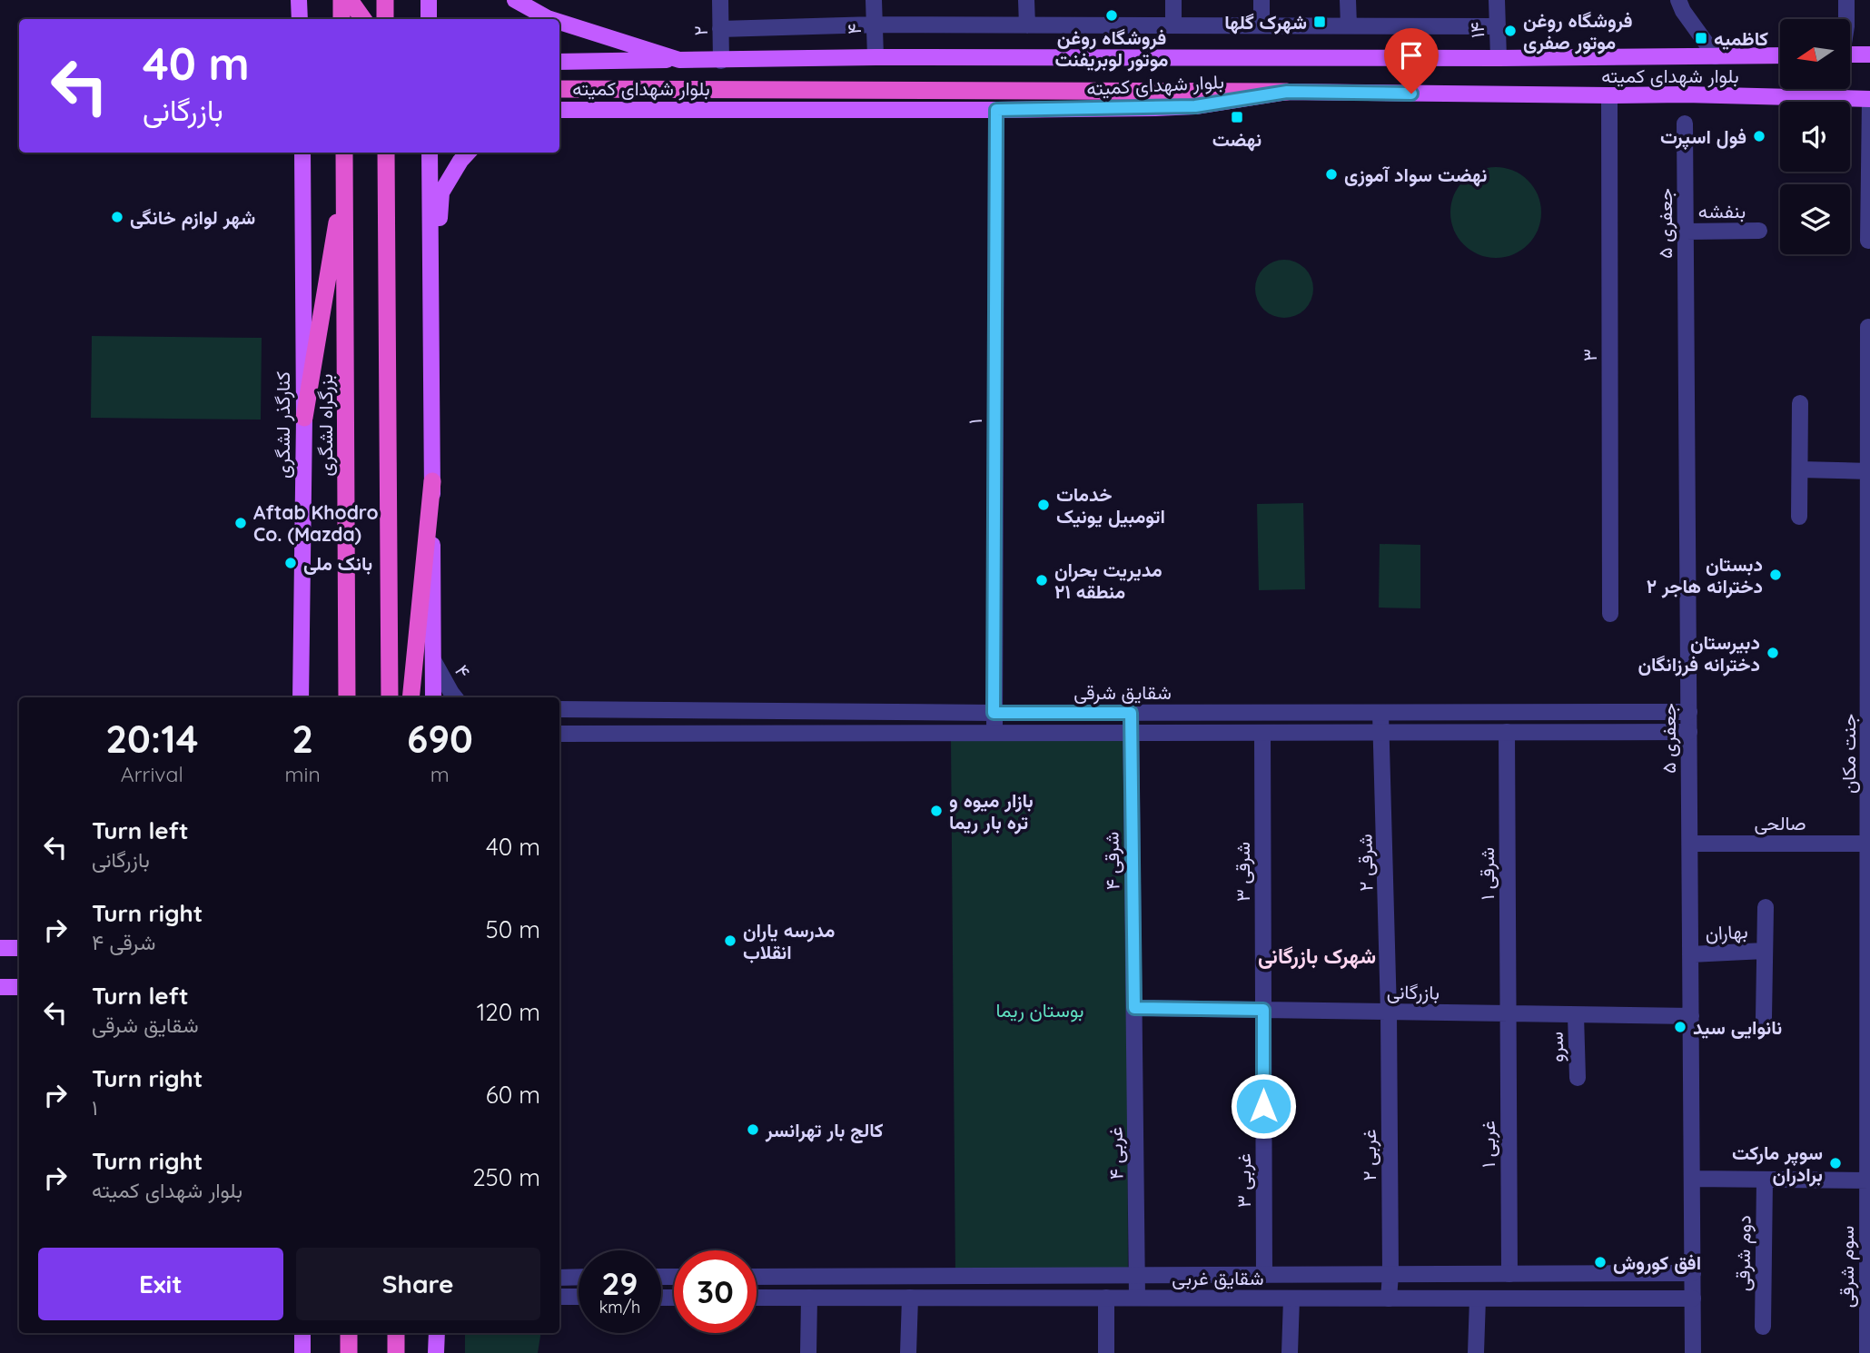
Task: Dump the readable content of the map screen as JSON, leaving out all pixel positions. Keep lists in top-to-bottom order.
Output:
{
  "streets": {
    "highway": ["بزرگراه لشگری"],
    "main road": ["بلوار شهدای کمیته", "کنارگذر لشگری"],
    "street": [
      "۴",
      "۱۴",
      "۲",
      "بنفشه",
      "جعفری ۵",
      "۳",
      "۱",
      "شقایق شرقی",
      "جنت مکان",
      "صالحی",
      "۴ شرقی",
      "۲ شرقی",
      "۳ شرقی",
      "۱ شرقی",
      "بهاران",
      "بازرگانی",
      "سرو",
      "۱ غربی",
      "۴ غربی",
      "۲ غربی",
      "۳ غربی",
      "دوم شرقی",
      "سوم شرقی",
      "شقایق غربی"
    ]
  },
  "crossings": [
    ["۴", "بلوار شهدای کمیته"],
    ["۱۴", "بلوار شهدای کمیته"],
    ["۲", "بلوار شهدای کمیته"],
    ["بلوار شهدای کمیته", "۳"],
    ["بلوار شهدای کمیته", "۱"],
    ["بنفشه", "جعفری ۵"],
    ["جعفری ۵", "شقایق شرقی"],
    ["جعفری ۵", "صالحی"],
    ["جعفری ۵", "بهاران"],
    ["جعفری ۵", "بازرگانی"],
    ["جعفری ۵", "شقایق غربی"],
    ["۱", "شقایق شرقی"],
    ["شقایق شرقی", "۴ شرقی"],
    ["شقایق شرقی", "۲ شرقی"],
    ["جنت مکان", "صالحی"],
    ["جنت مکان", "سوم شرقی"],
    ["۴ شرقی", "بازرگانی"],
    ["۴ شرقی", "۴ غربی"],
    ["۲ شرقی", "بازرگانی"],
    ["۲ شرقی", "۲ غربی"],
    ["۳ شرقی", "بازرگانی"],
    ["۳ شرقی", "۳ غربی"],
    ["۱ شرقی", "بازرگانی"],
    ["۱ شرقی", "۱ غربی"],
    ["بازرگانی", "سرو"],
    ["بازرگانی", "۱ غربی"],
    ["بازرگانی", "۴ غربی"],
    ["بازرگانی", "۲ غربی"],
    ["بازرگانی", "۳ غربی"],
    ["۱ غربی", "شقایق غربی"],
    ["۴ غربی", "شقایق غربی"],
    ["۲ غربی", "شقایق غربی"],
    ["۳ غربی", "شقایق غربی"]
  ],
  "districts": ["شهرک بازرگانی"],
  "parks": ["بوستان ریما"],
  "places": {
    "other": [
      "فروشگاه روغن موتور لوبریفنت",
      "فروشگاه روغن موتور صفری",
      "فول اسپرت",
      "نهضت سواد آموزی",
      "شهر لوازم خانگی",
      "خدمات اتومبیل یونیک",
      "Aftab Khodro Co. (Mazda)",
      "بانک ملی",
      "دبستان دخترانه هاجر ۲",
      "مدیریت بحران منطقه ۲۱",
      "دبیرستان دخترانه فرزانگان",
      "بازار میوه و تره بار ریما",
      "مدرسه یاران انقلاب",
      "نانوایی سید",
      "کالج بار تهرانسر",
      "سوپر مارکت برادران",
      "افق کوروش"
    ],
    "transit": ["شهرک گلها", "کاظمیه", "نهضت"]
  },
  "north": "left",
  "page": {
    "turn": ["40 m", "بازرگانی"],
    "eta": [
      "20:14",
      "Arrival",
      "2",
      "min",
      "690",
      "m"
    ],
    "list": [
      {
        "name": "Turn left",
        "note": "بازرگانی",
        "value": "40 m"
      },
      {
        "name": "Turn right",
        "note": "۴ شرقی",
        "value": "50 m"
      },
      {
        "name": "Turn left",
        "note": "شقایق شرقی",
        "value": "120 m"
      },
      {
        "name": "Turn right",
        "note": "۱",
        "value": "60 m"
      },
      {
        "name": "Turn right",
        "note": "بلوار شهدای کمیته",
        "value": "250 m"
      }
    ],
    "buttons": ["Exit", "Share"],
    "speed": "29 km/h",
    "limit": "30"
  }
}
